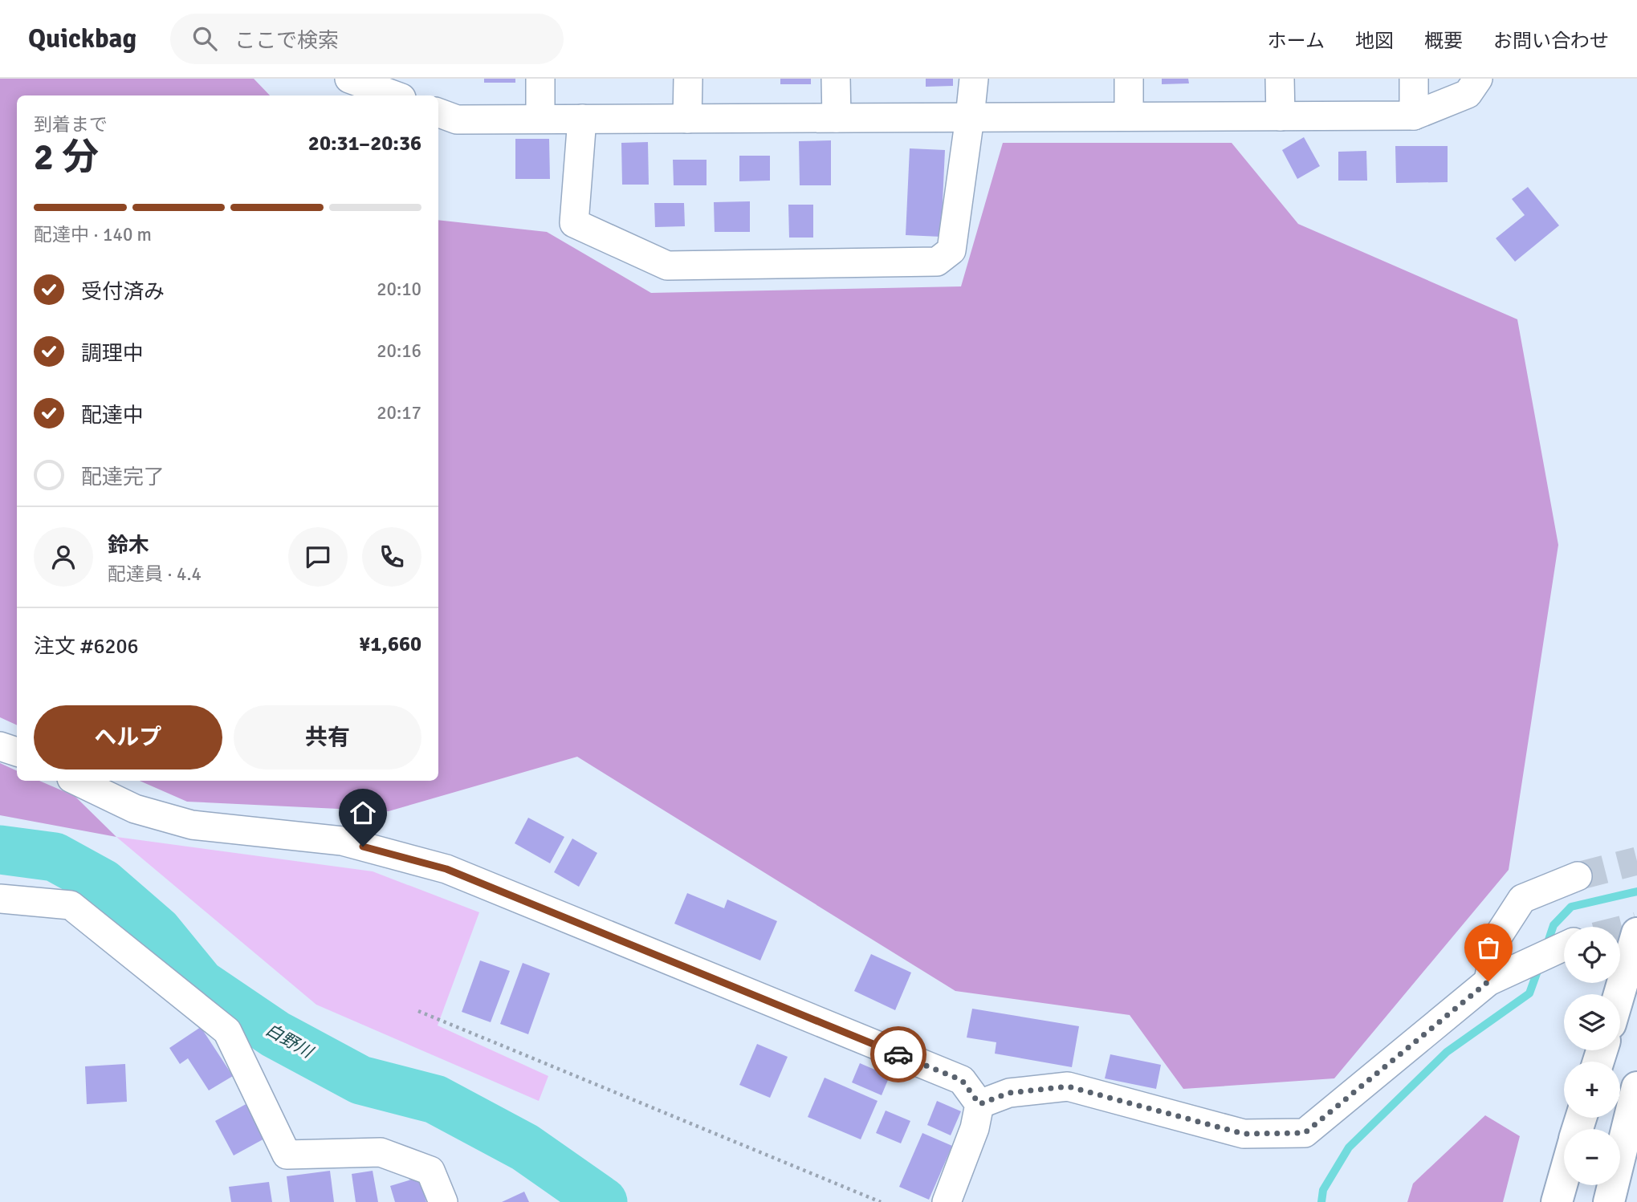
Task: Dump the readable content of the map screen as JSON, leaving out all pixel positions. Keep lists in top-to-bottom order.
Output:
{
  "water": ["白野川"],
  "page": {
    "header": "Quickbag",
    "search": "ここで検索",
    "nav": [
      "ホーム",
      "地図",
      "概要",
      "お問い合わせ"
    ],
    "heading": ["2 分", "到着まで", "20:31–20:36"],
    "panel": [
      "鈴木",
      "配達員 · 4.4",
      "注文 #6206",
      "¥1,660"
    ],
    "bar": "配達中 · 140 m",
    "list": [
      ["受付済み", "20:10"],
      ["調理中", "20:16"],
      ["配達中", "20:17"],
      "配達完了"
    ],
    "buttons": ["ヘルプ", "共有"],
    "map_buttons": ["+", "−"]
  }
}
